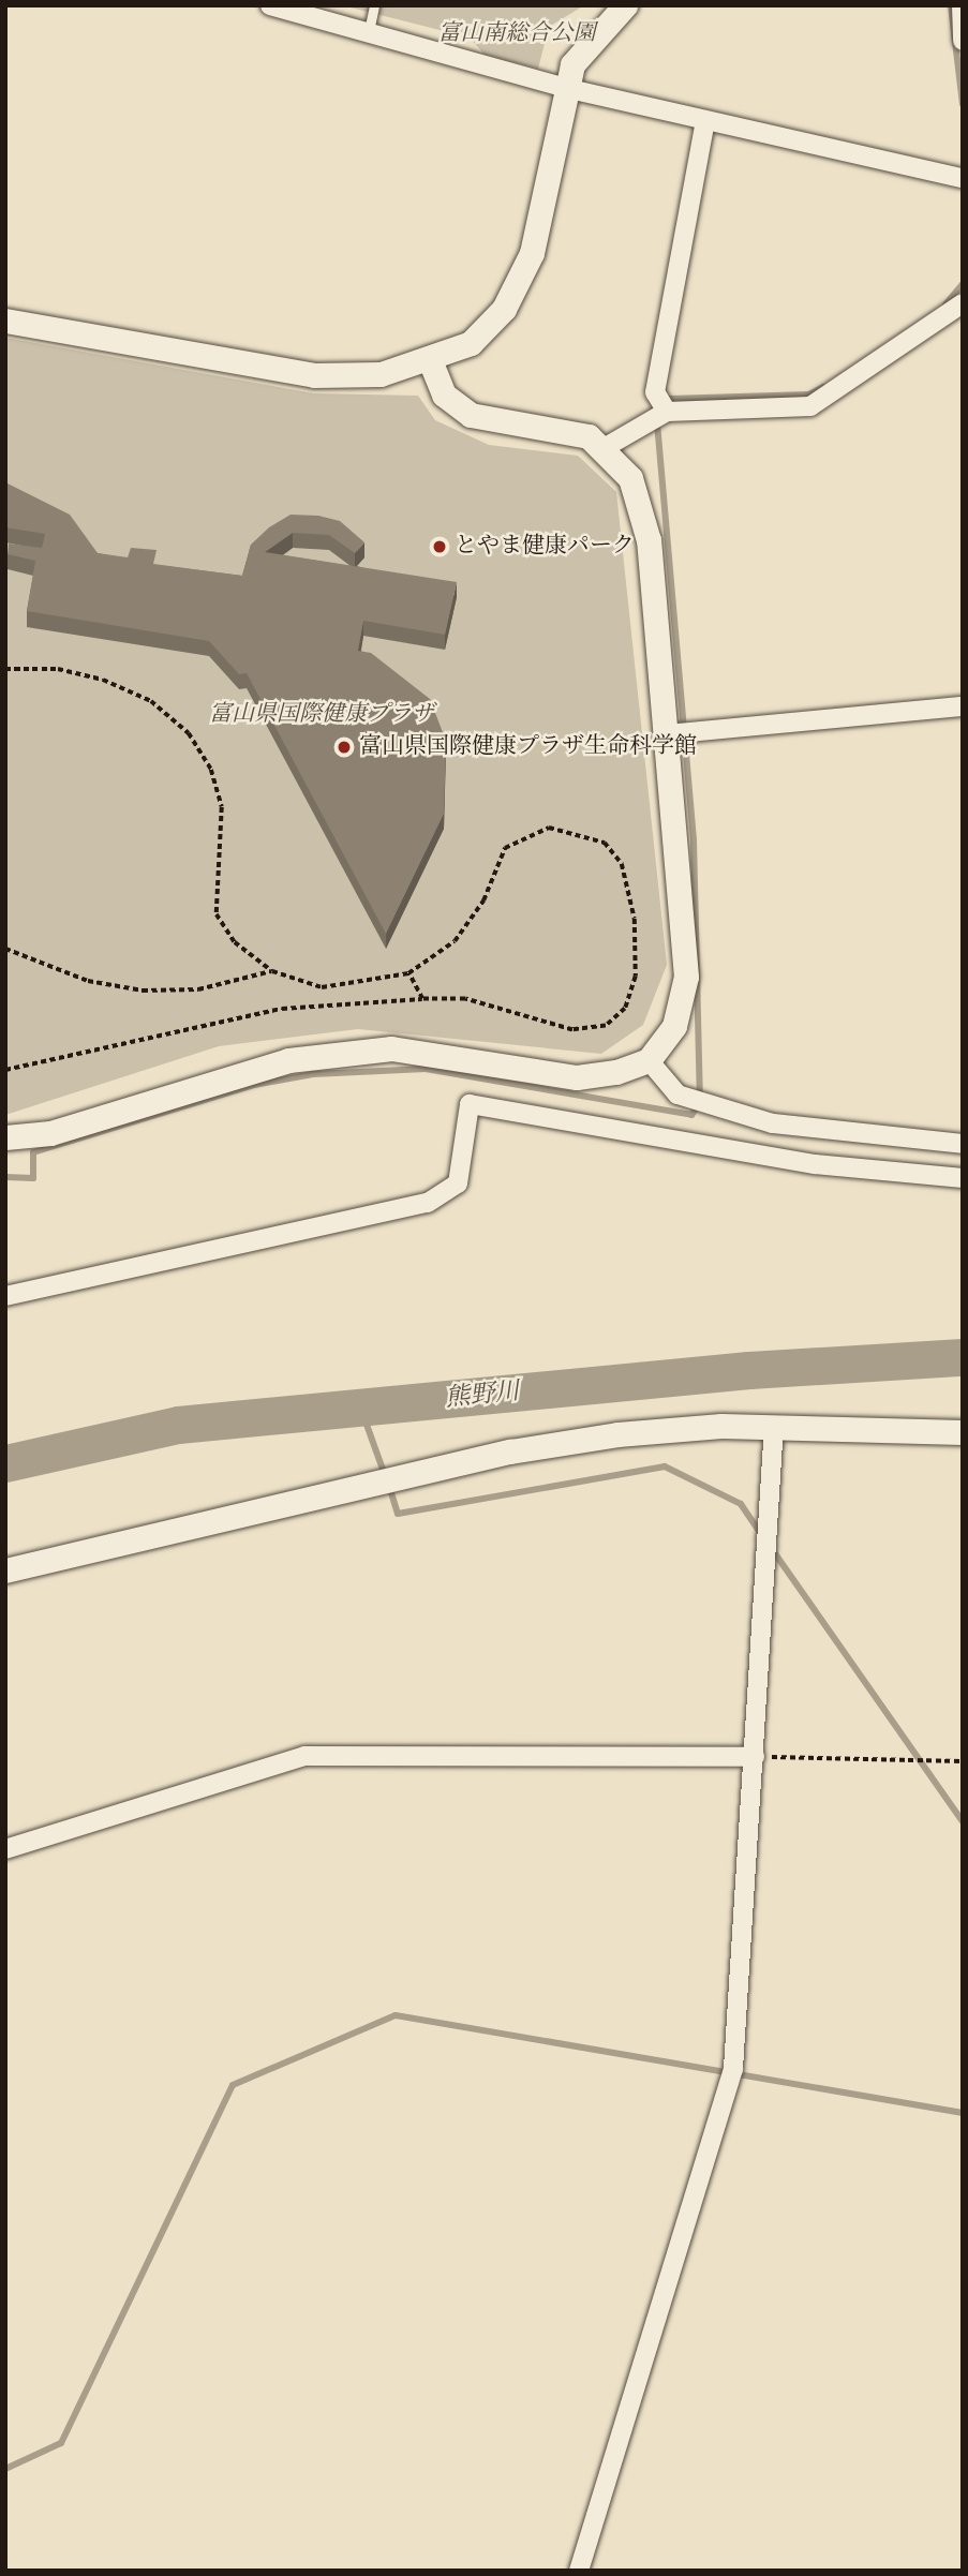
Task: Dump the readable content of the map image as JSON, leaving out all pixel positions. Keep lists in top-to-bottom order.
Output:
{
  "water": ["熊野川"],
  "parks": ["富山南総合公園", "富山県国際健康プラザ"],
  "places": ["とやま健康パーク", "富山県国際健康プラザ生命科学館"]
}
